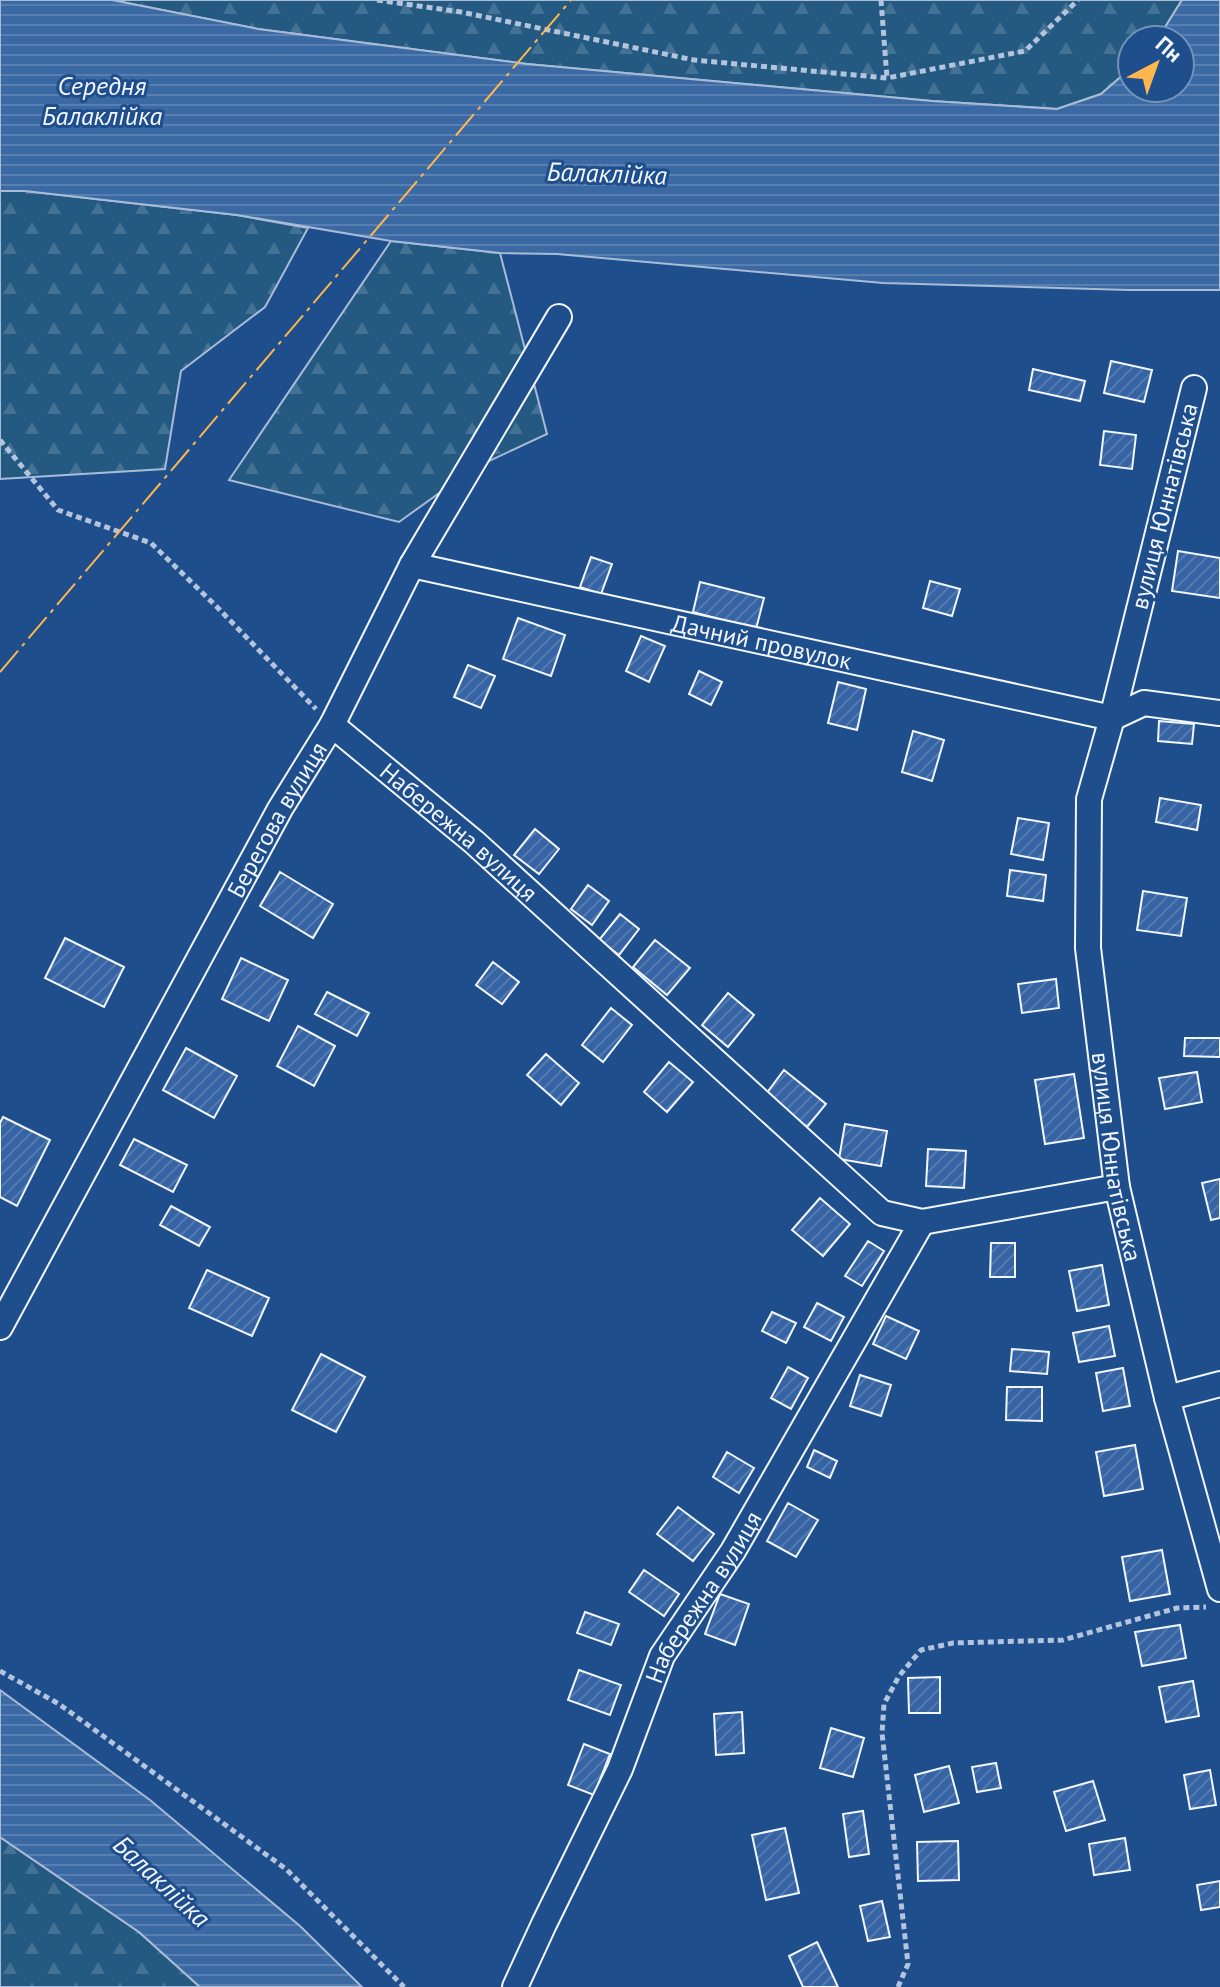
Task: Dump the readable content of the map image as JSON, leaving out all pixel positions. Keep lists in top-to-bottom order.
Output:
{
  "streets": {
    "street": [
      "вулиця Юннатівська",
      "Дачний провулок",
      "Берегова вулиця",
      "Набережна вулиця"
    ]
  },
  "crossings": [
    ["вулиця Юннатівська", "Дачний провулок"],
    ["вулиця Юннатівська", "Набережна вулиця"],
    ["Дачний провулок", "Берегова вулиця"],
    ["Берегова вулиця", "Набережна вулиця"]
  ],
  "water": ["Середня Балаклійка", "Балаклійка"],
  "north": "top right"
}
